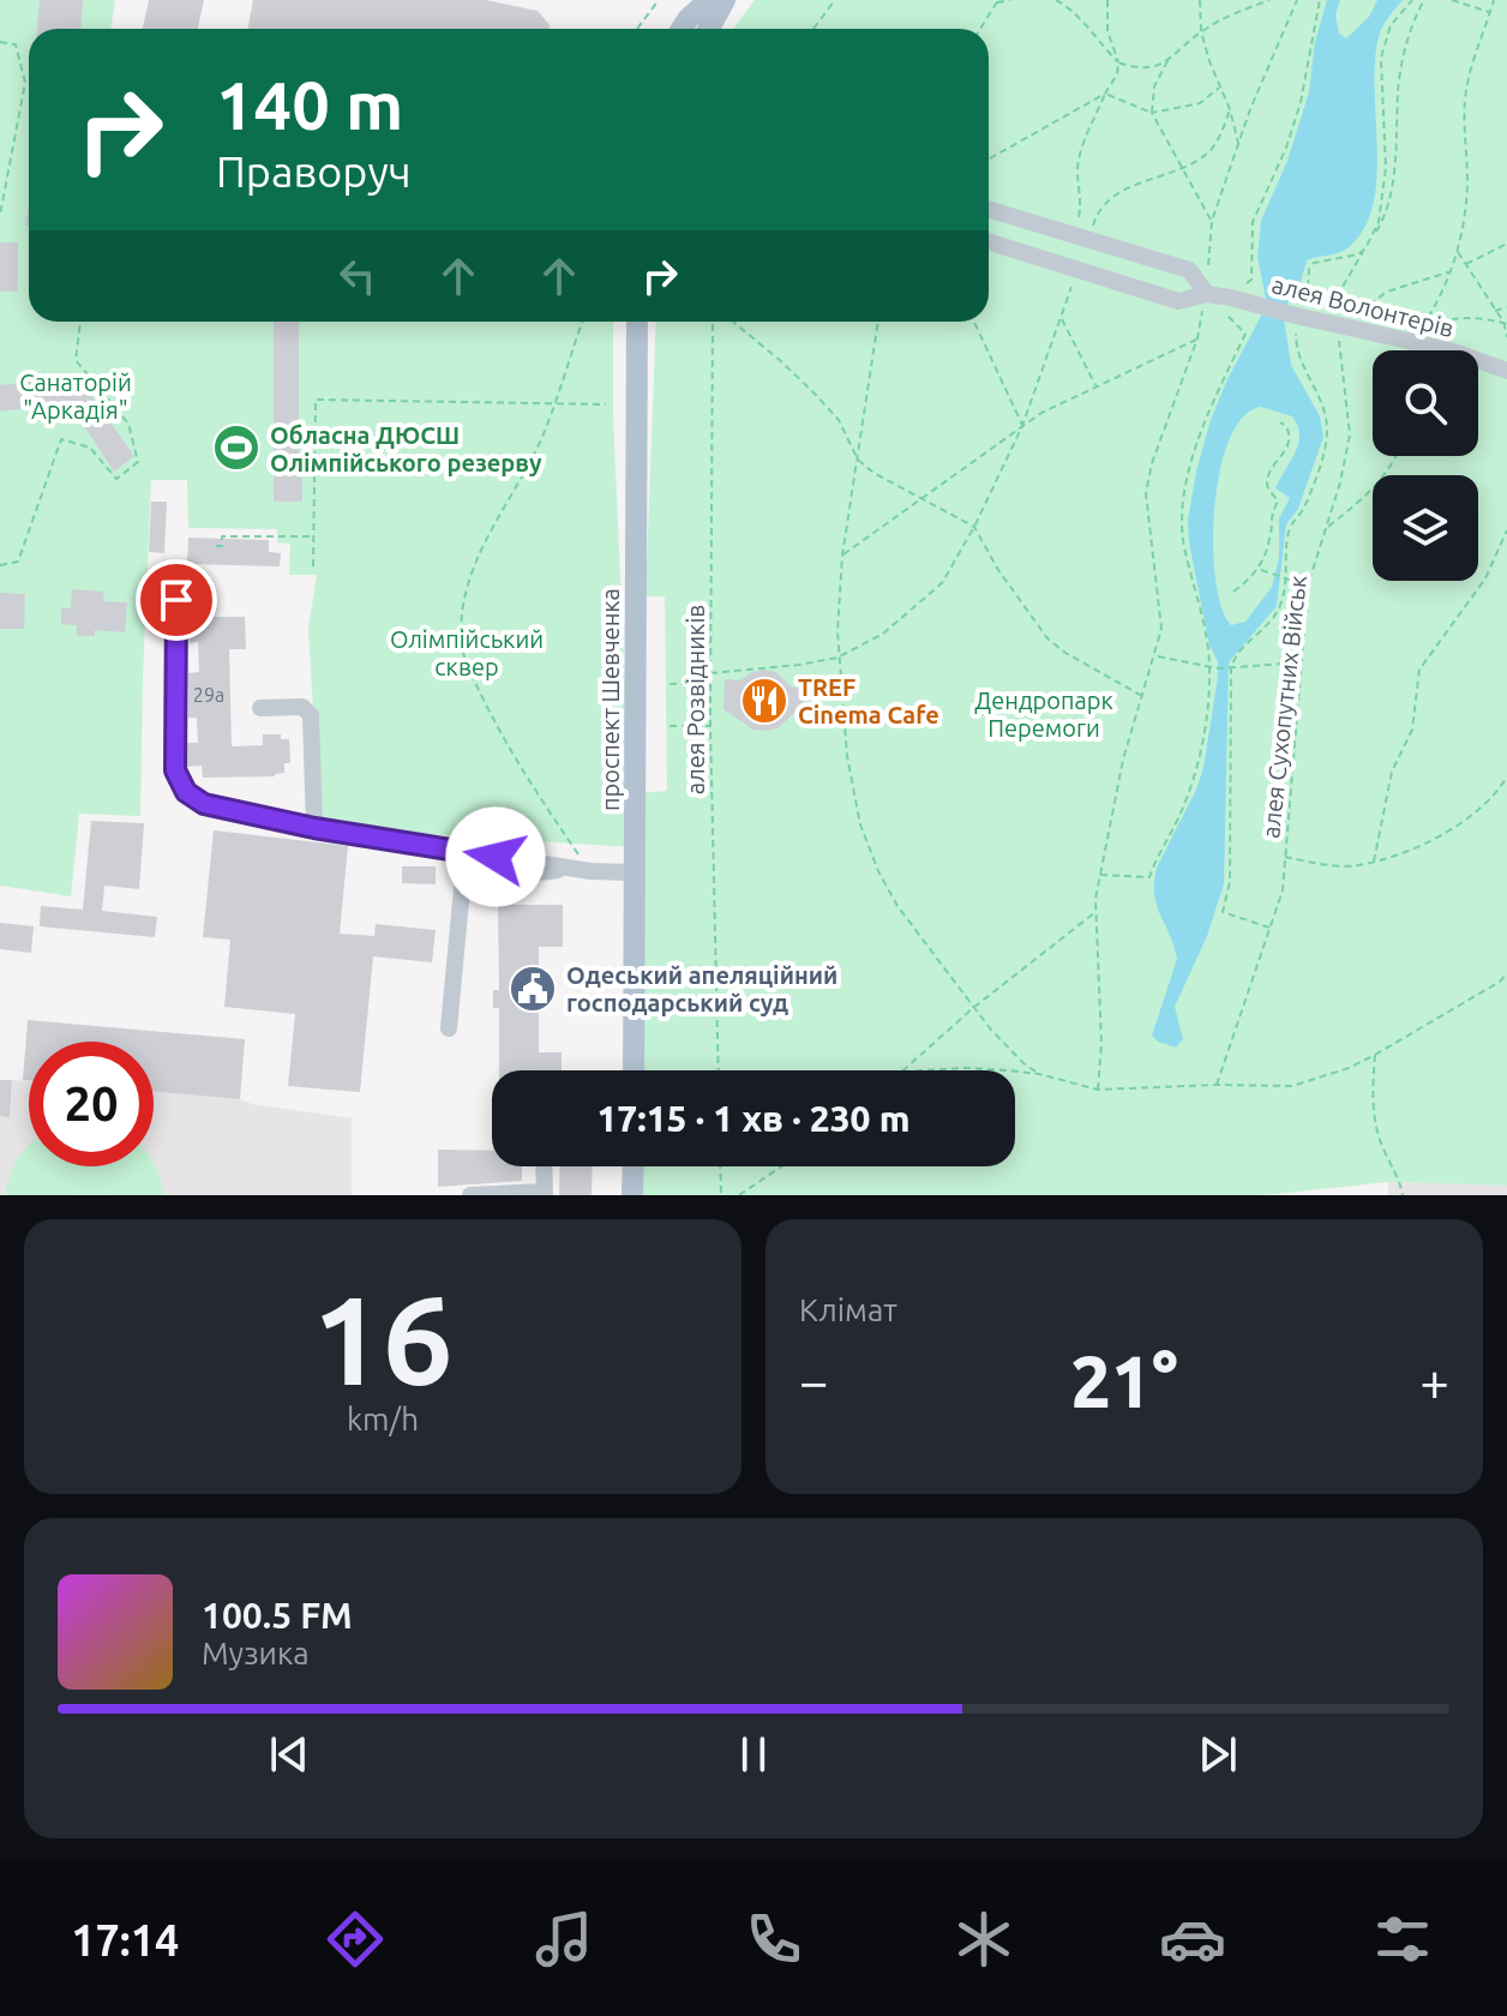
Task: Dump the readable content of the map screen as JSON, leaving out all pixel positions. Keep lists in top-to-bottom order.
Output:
{
  "streets": {
    "main road": ["проспект Шевченка"],
    "street": ["алея Волонтерів"],
    "path": ["алея Розвідників", "алея Сухопутних Військ"]
  },
  "crossings": [
    ["алея Волонтерів", "алея Сухопутних Військ"]
  ],
  "parks": ["Санаторій \"Аркадія\"", "Олімпійський сквер", "Дендропарк Перемоги"],
  "places": {
    "sports": ["Обласна ДЮСШ Олімпійського резерву"],
    "restaurant": ["TREF Cinema Cafe"],
    "public building": ["Одеський апеляційний господарський суд"]
  },
  "house_numbers": ["29а"],
  "page": {
    "turn": ["140 m", "Праворуч"],
    "limit": "20",
    "trip": "17:15 · 1 хв · 230 m",
    "tile": [
      ["16", "km/h"],
      "Клімат"
    ],
    "heat": ["−", "21°", "+"],
    "song": ["100.5 FM", "Музика"],
    "tabs": "17:14"
  }
}
